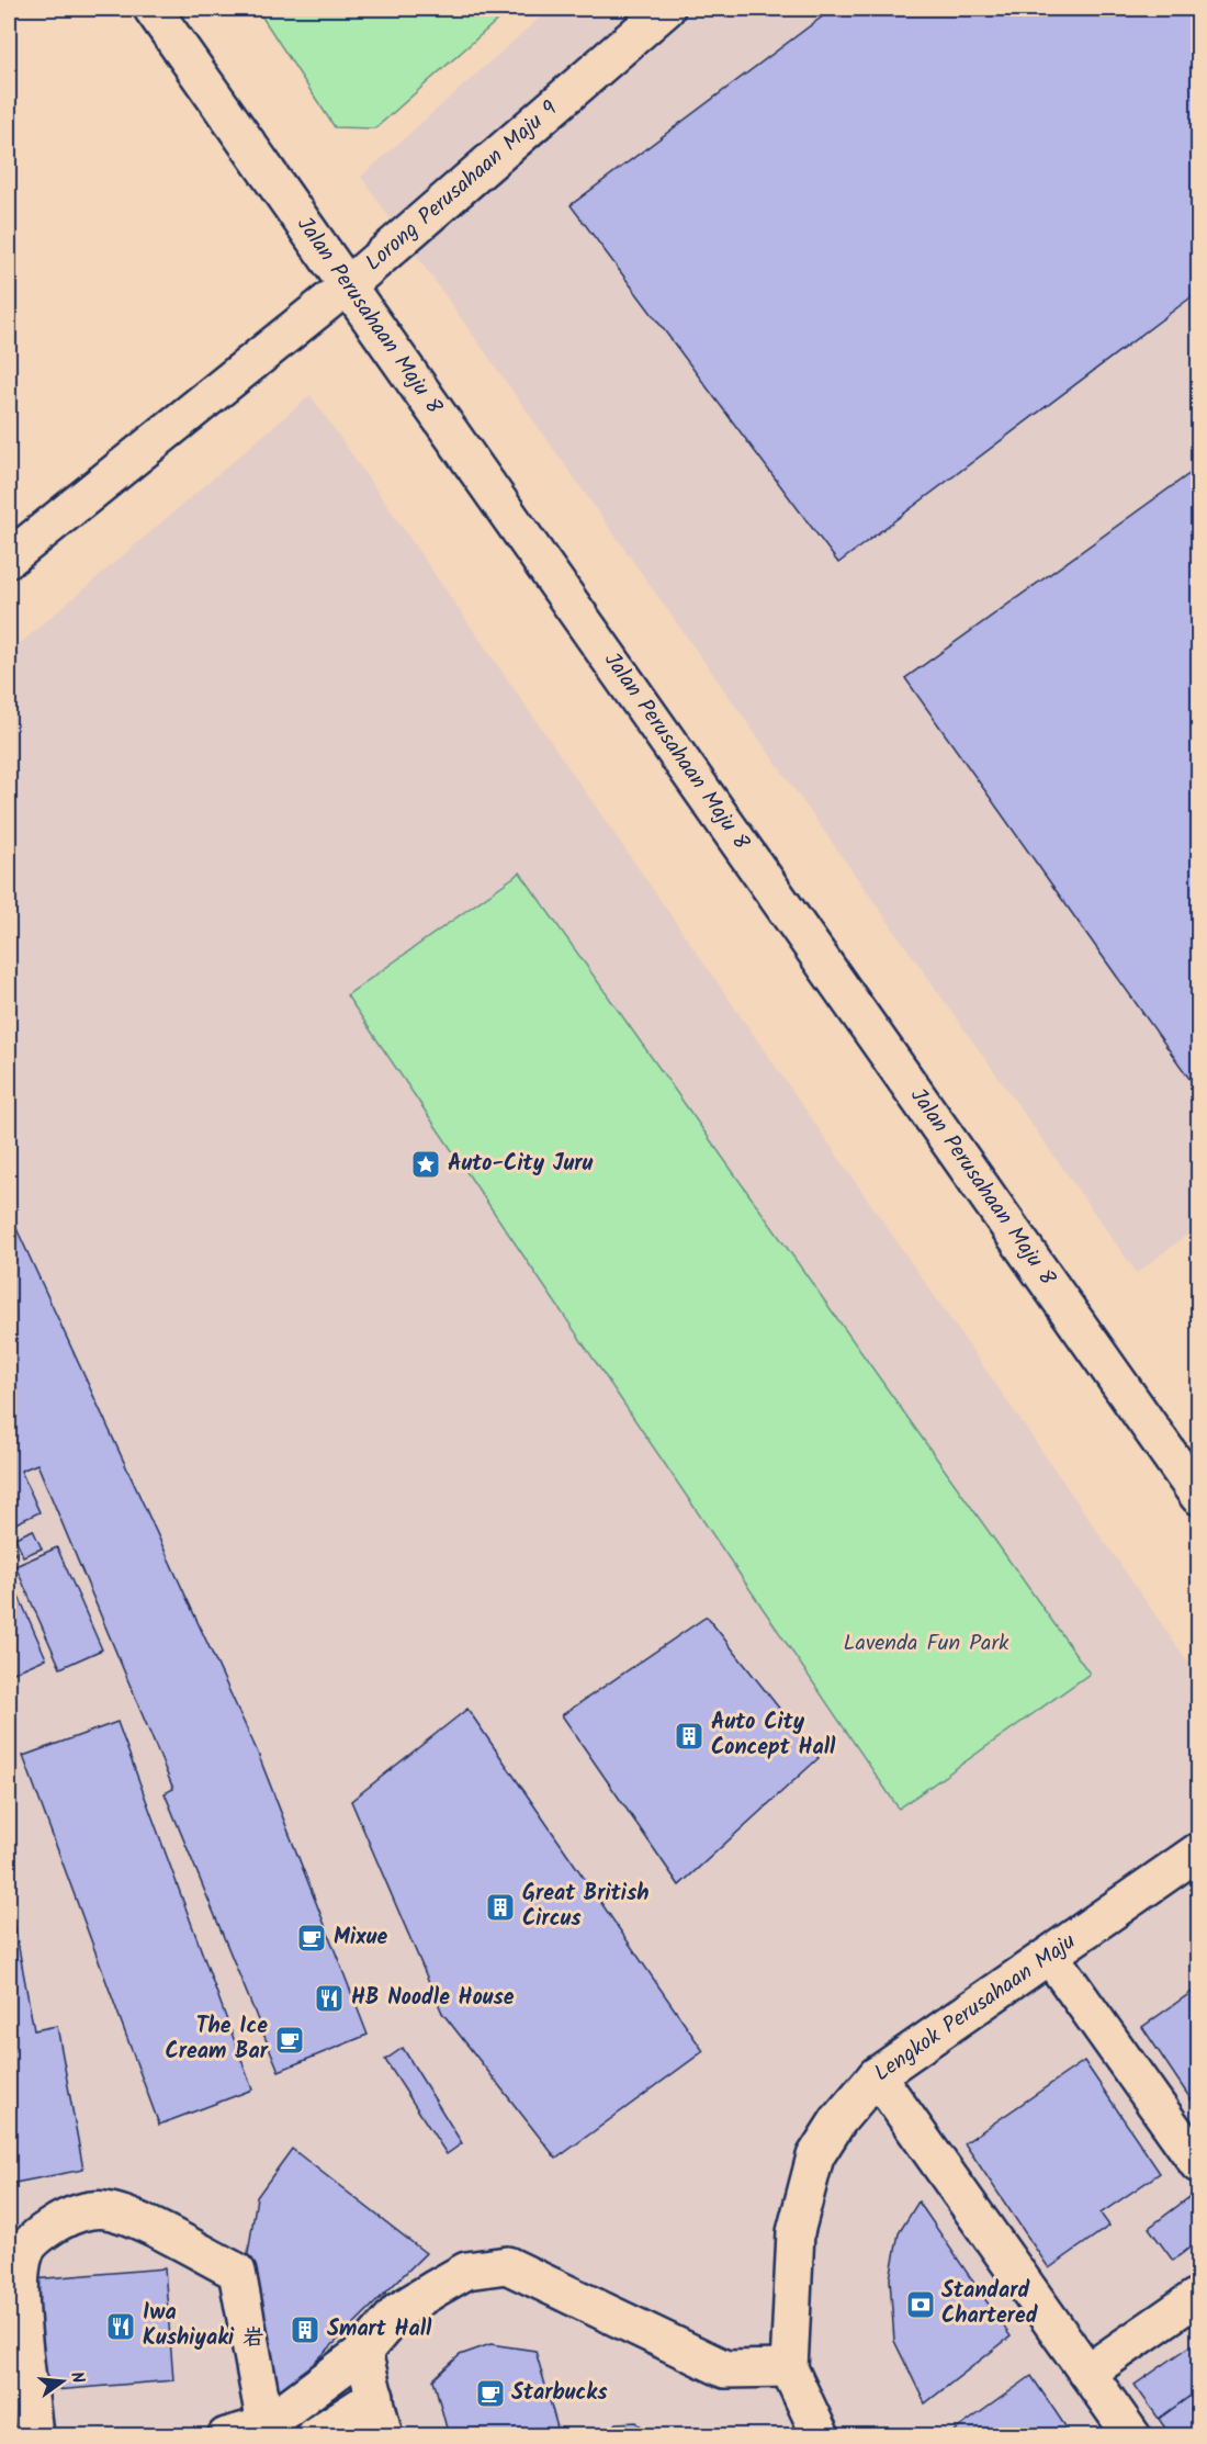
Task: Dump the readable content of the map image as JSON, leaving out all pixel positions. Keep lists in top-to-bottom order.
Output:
{
  "streets": {
    "street": ["Lorong Perusahaan Maju 9", "Jalan Perusahaan Maju 8", "Lengkok Perusahaan Maju"]
  },
  "crossings": [
    ["Lorong Perusahaan Maju 9", "Jalan Perusahaan Maju 8"]
  ],
  "parks": ["Lavenda Fun Park"],
  "places": {
    "place": ["Auto-City Juru"],
    "building": ["Auto City Concept Hall", "Great British Circus", "Smart Hall"],
    "cafe": ["Mixue", "The Ice Cream Bar", "Starbucks"],
    "restaurant": ["HB Noodle House", "Iwa Kushiyaki 岩"],
    "bank": ["Standard Chartered"]
  },
  "north": "right"
}
